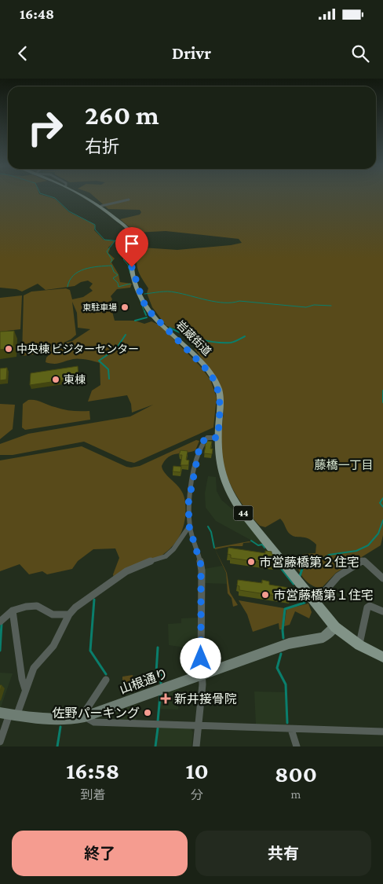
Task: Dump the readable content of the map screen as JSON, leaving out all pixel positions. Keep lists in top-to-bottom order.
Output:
{
  "streets": {
    "main road": ["岩蔵街道", "44"],
    "street": ["山根通り"]
  },
  "crossings": [
    ["岩蔵街道", "山根通り"]
  ],
  "districts": ["藤橋一丁目"],
  "places": {
    "other": [
      "東駐車場",
      "中央棟 ビジターセンター",
      "東棟",
      "市営藤橋第２住宅",
      "市営藤橋第１住宅",
      "佐野パーキング"
    ],
    "health": ["新井接骨院"]
  },
  "page": {
    "status": "16:48",
    "header": "Drivr",
    "turn": ["260 m", "右折"],
    "eta": [
      "16:58",
      "到着",
      "10",
      "分",
      "800",
      "m"
    ],
    "buttons": ["終了", "共有"]
  }
}
